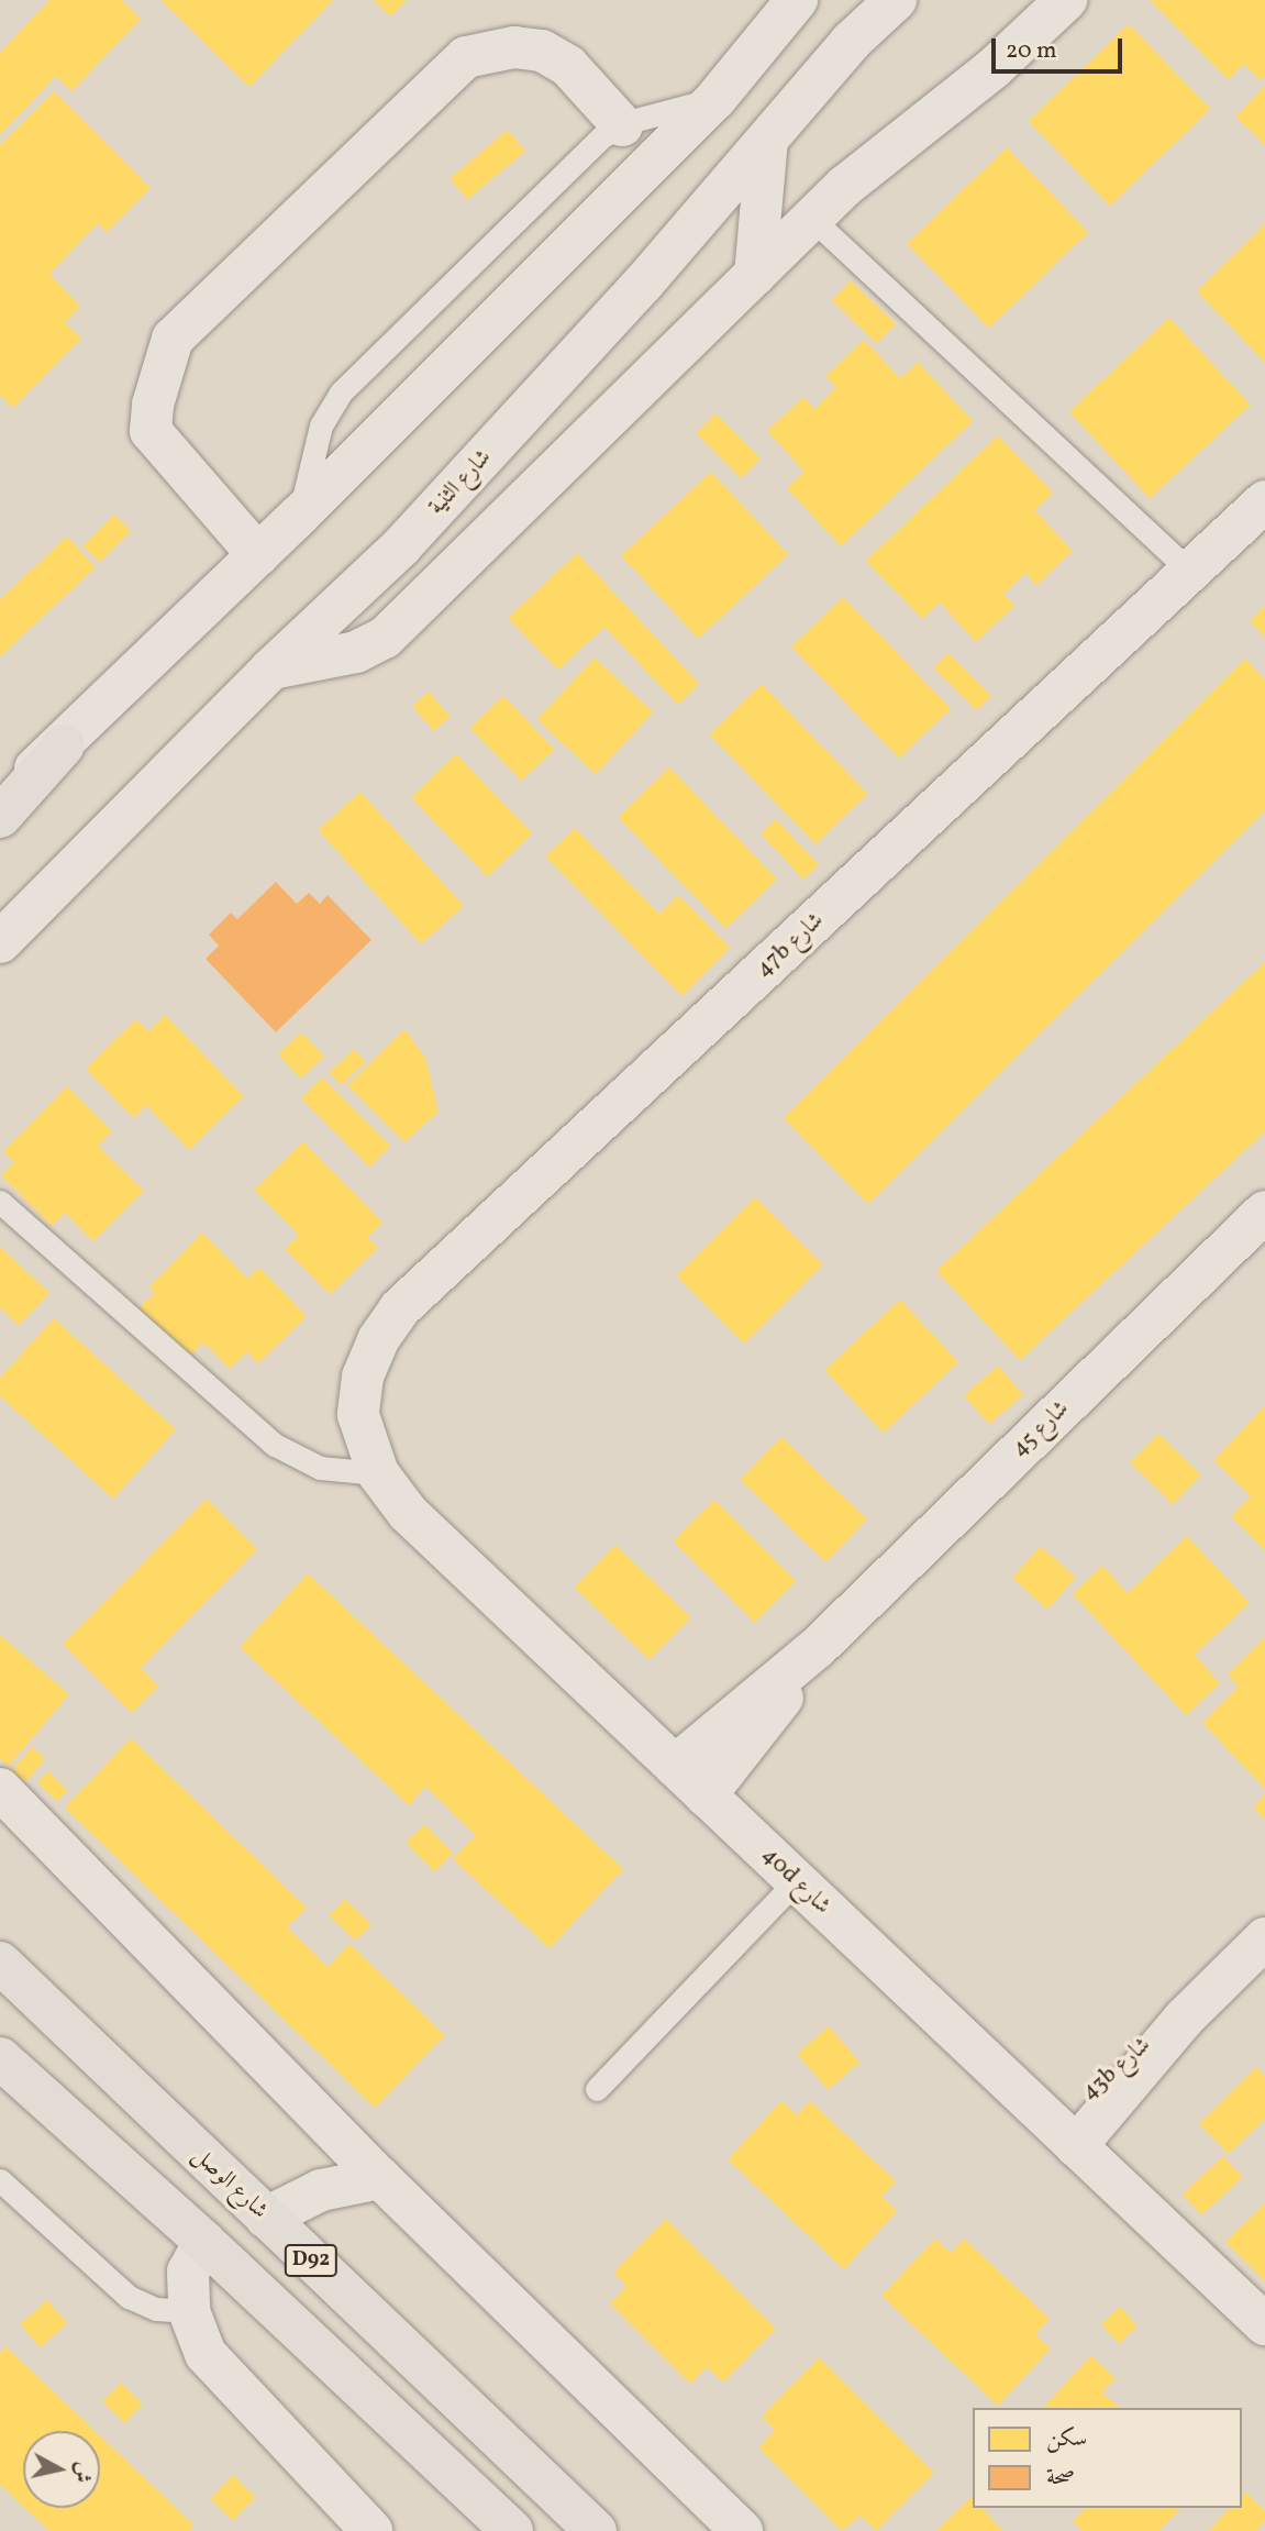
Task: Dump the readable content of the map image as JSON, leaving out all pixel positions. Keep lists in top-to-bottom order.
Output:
{
  "streets": {
    "main road": ["شارع الوصل", "D92"],
    "street": [
      "شارع الثنية",
      "47b شارع",
      "شارع 45",
      "40d شارع",
      "43b شارع"
    ]
  },
  "crossings": [
    ["47b شارع", "40d شارع"],
    ["شارع 45", "40d شارع"],
    ["40d شارع", "43b شارع"]
  ],
  "legend": ["سكن", "صحة"],
  "scale_bar": "20 m",
  "north": "right"
}
